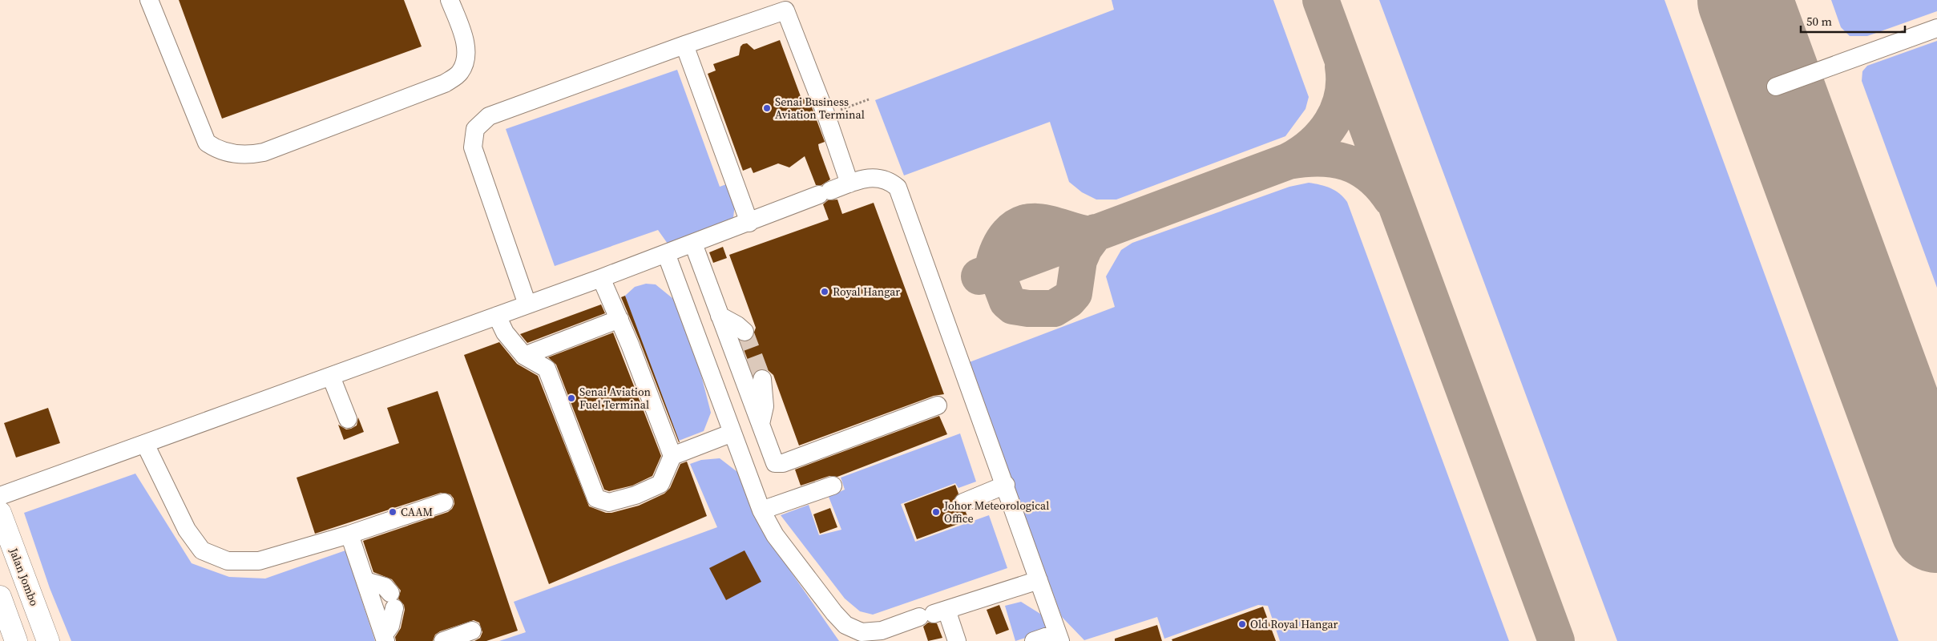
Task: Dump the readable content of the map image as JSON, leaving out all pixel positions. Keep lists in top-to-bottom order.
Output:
{
  "streets": {
    "main road": ["Jalan Jombo"]
  },
  "places": [
    "Senai Business Aviation Terminal",
    "Royal Hangar",
    "Senai Aviation Fuel Terminal",
    "CAAM",
    "Johor Meteorological Office",
    "Old Royal Hangar"
  ],
  "scale_bar": "50 m"
}
